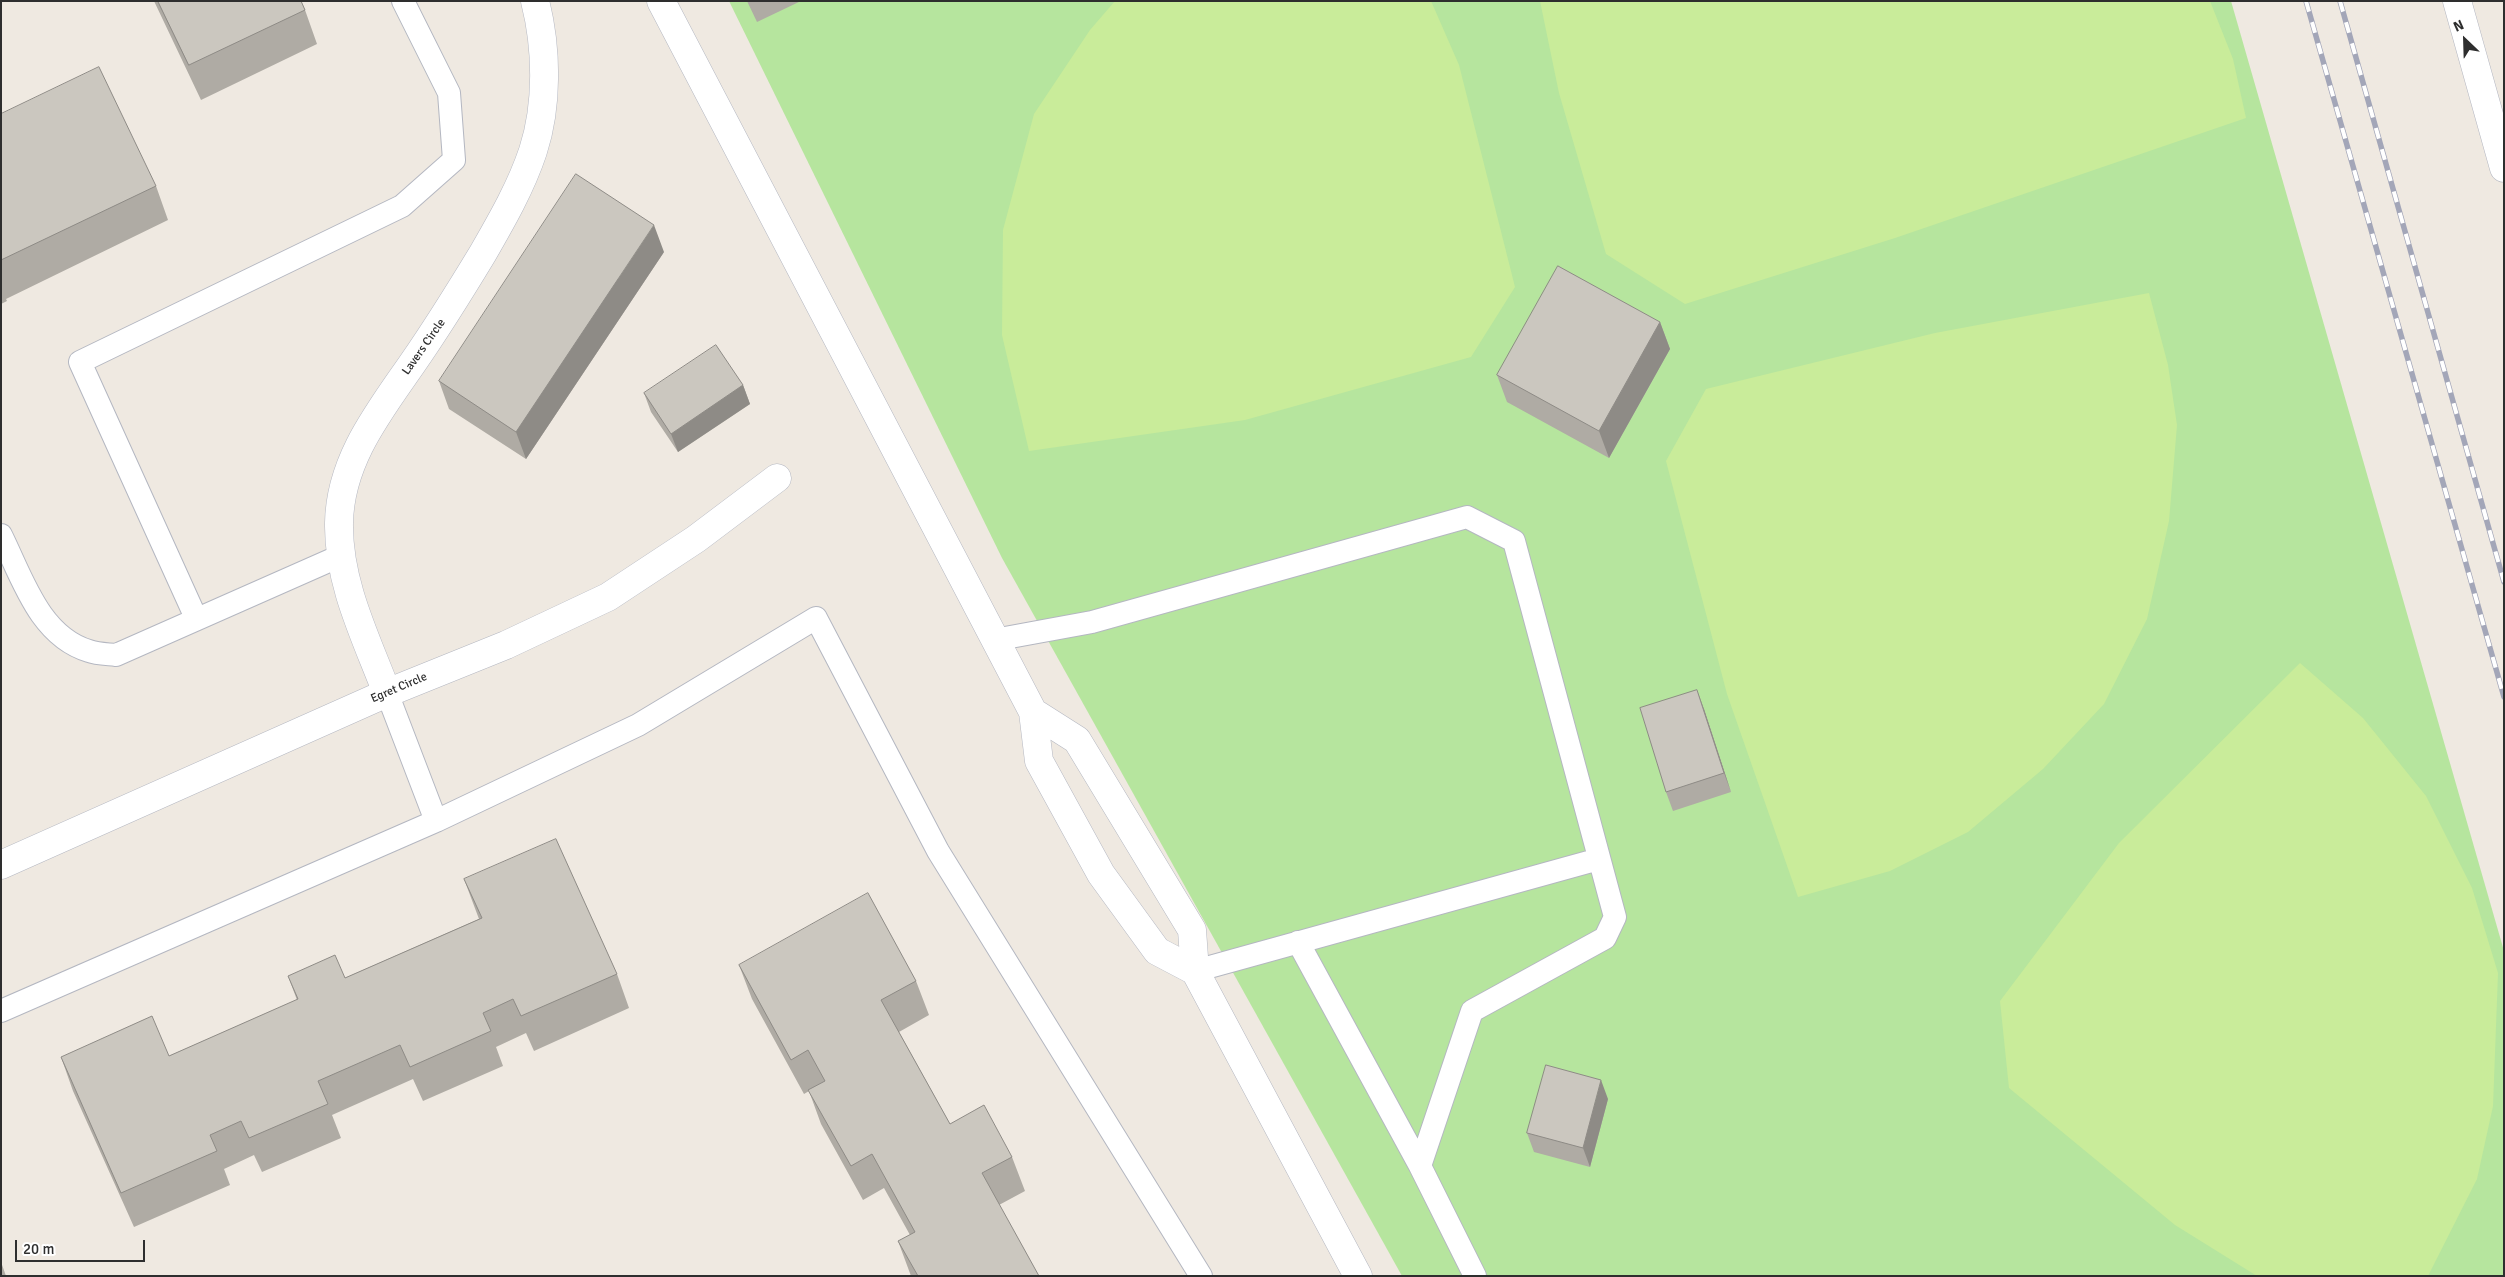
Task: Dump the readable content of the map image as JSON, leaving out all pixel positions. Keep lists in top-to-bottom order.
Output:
{
  "streets": {
    "street": ["Lavers Circle", "Egret Circle"]
  },
  "crossings": [
    ["Lavers Circle", "Egret Circle"]
  ],
  "scale_bar": "20 m",
  "north": "top left"
}
